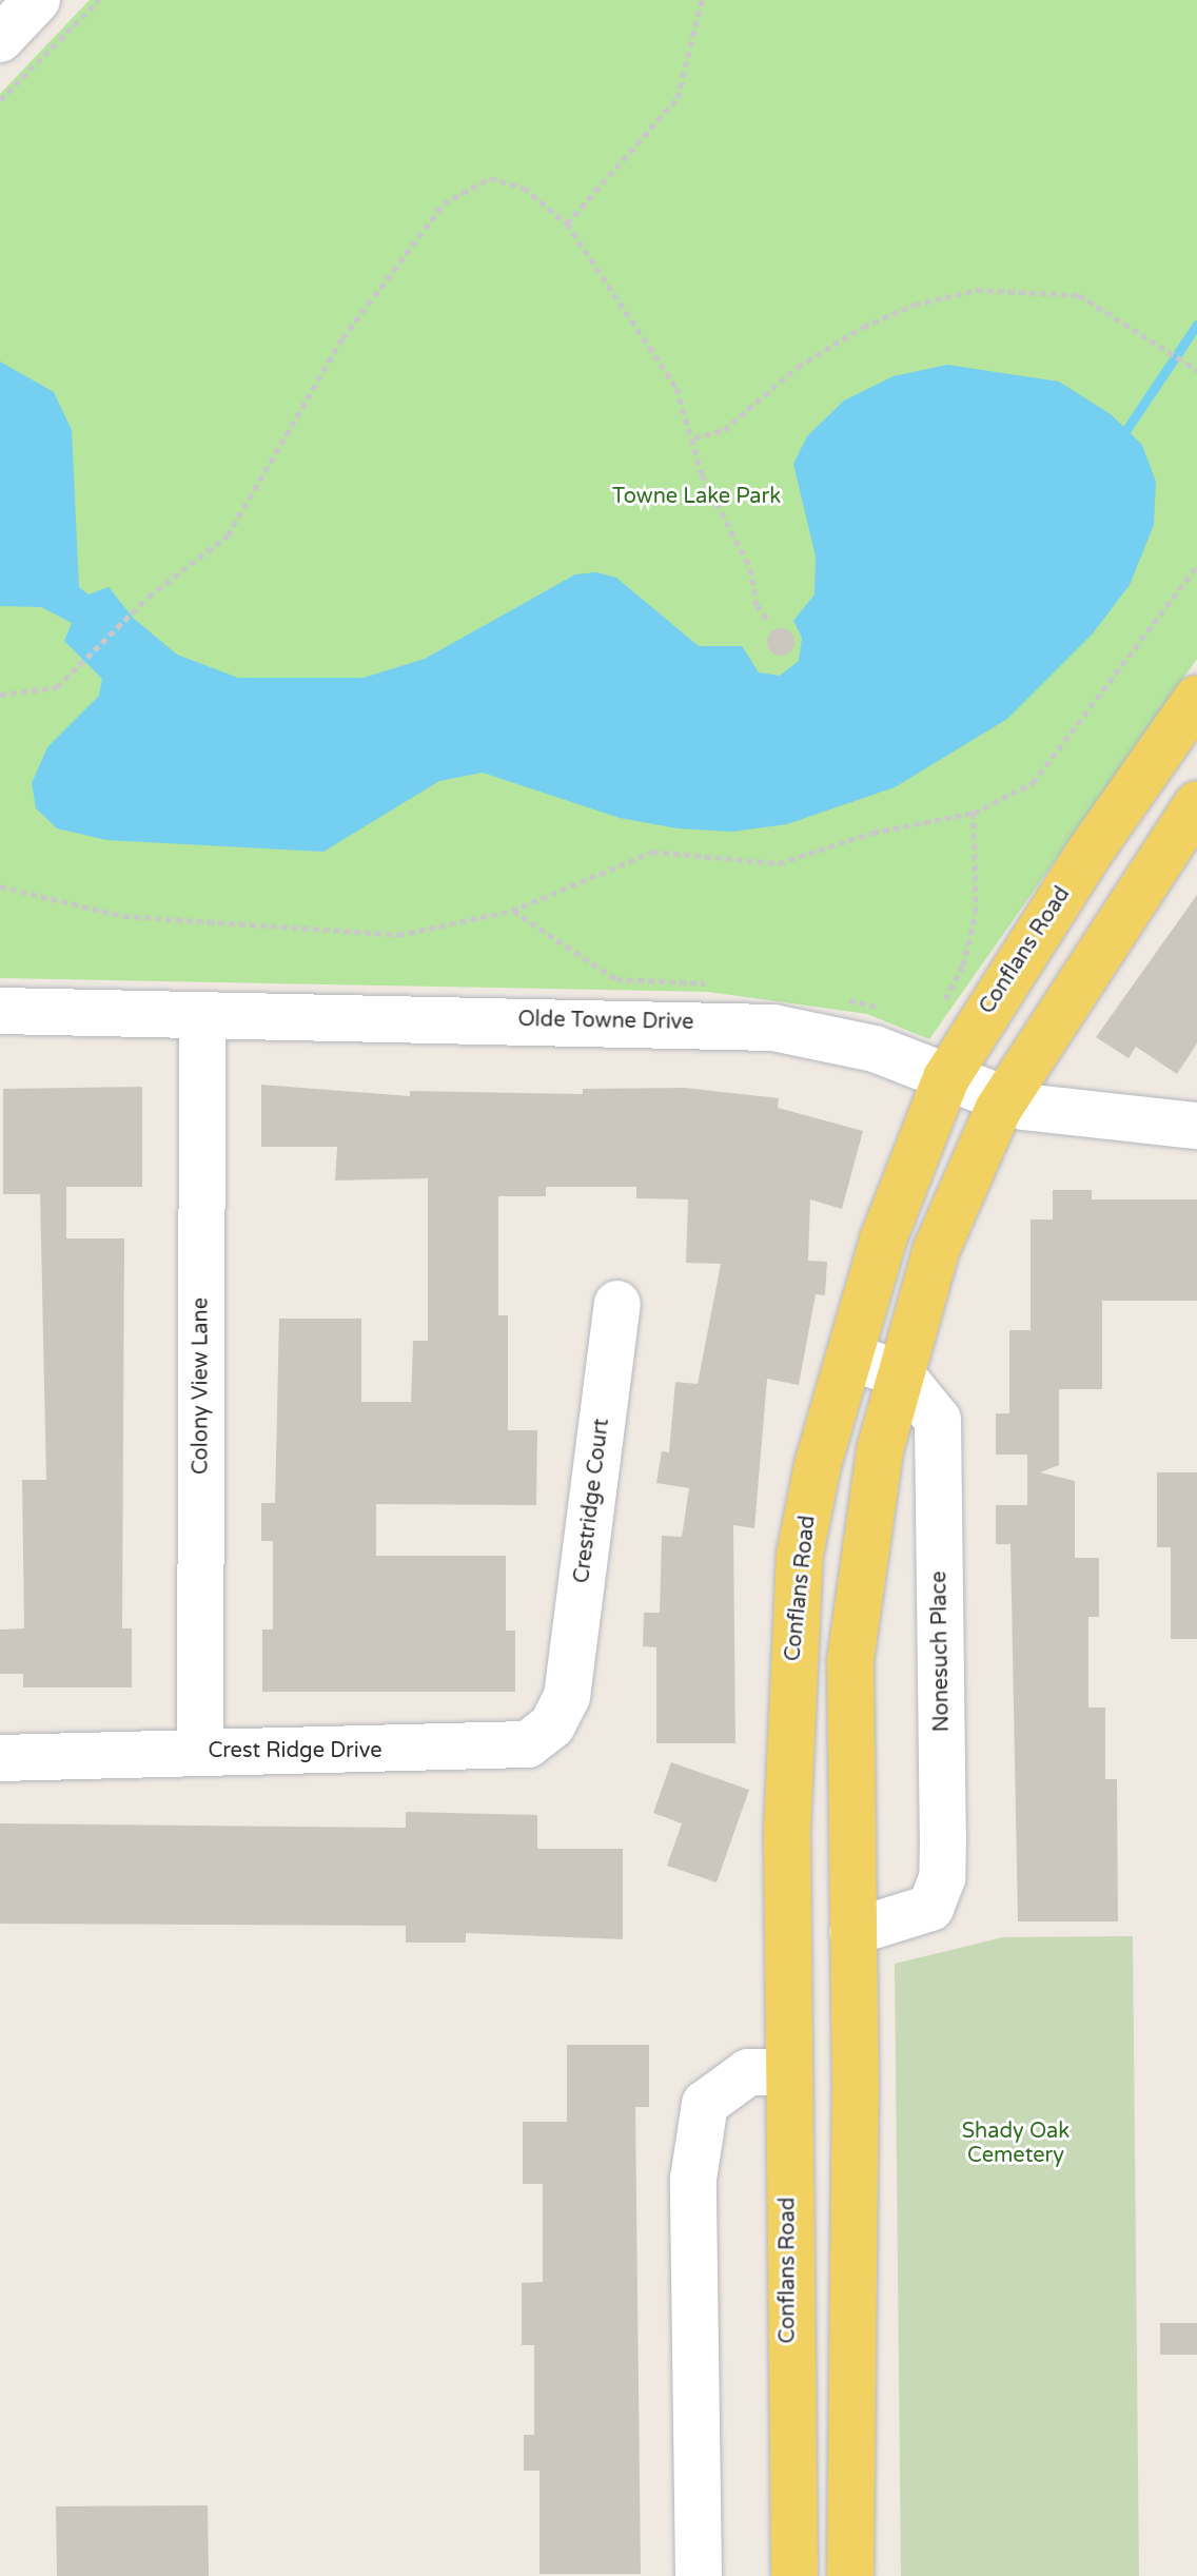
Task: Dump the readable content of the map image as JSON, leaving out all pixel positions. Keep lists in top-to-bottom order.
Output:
{
  "streets": {
    "main road": ["Conflans Road"],
    "street": [
      "Olde Towne Drive",
      "Colony View Lane",
      "Crestridge Court",
      "Nonesuch Place",
      "Crest Ridge Drive"
    ]
  },
  "crossings": [
    ["Conflans Road", "Olde Towne Drive"],
    ["Olde Towne Drive", "Colony View Lane"],
    ["Colony View Lane", "Crest Ridge Drive"],
    ["Crestridge Court", "Crest Ridge Drive"]
  ],
  "parks": ["Towne Lake Park", "Shady Oak Cemetery"]
}
